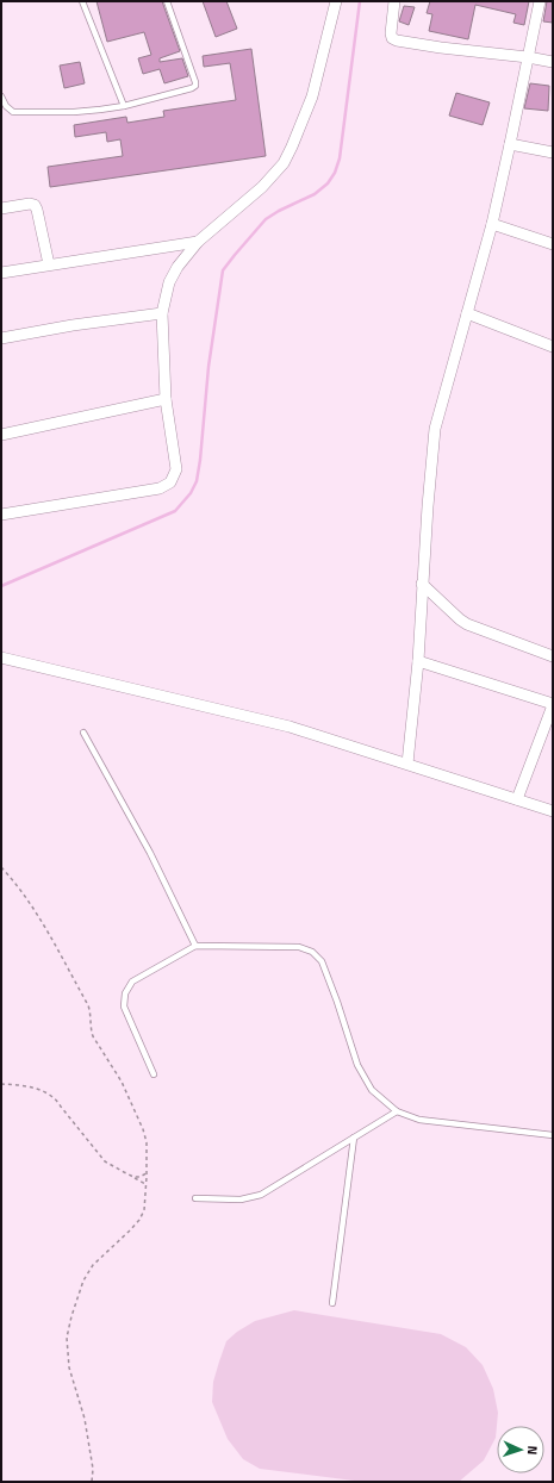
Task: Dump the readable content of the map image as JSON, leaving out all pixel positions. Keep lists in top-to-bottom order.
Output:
{
  "north": "right"
}
